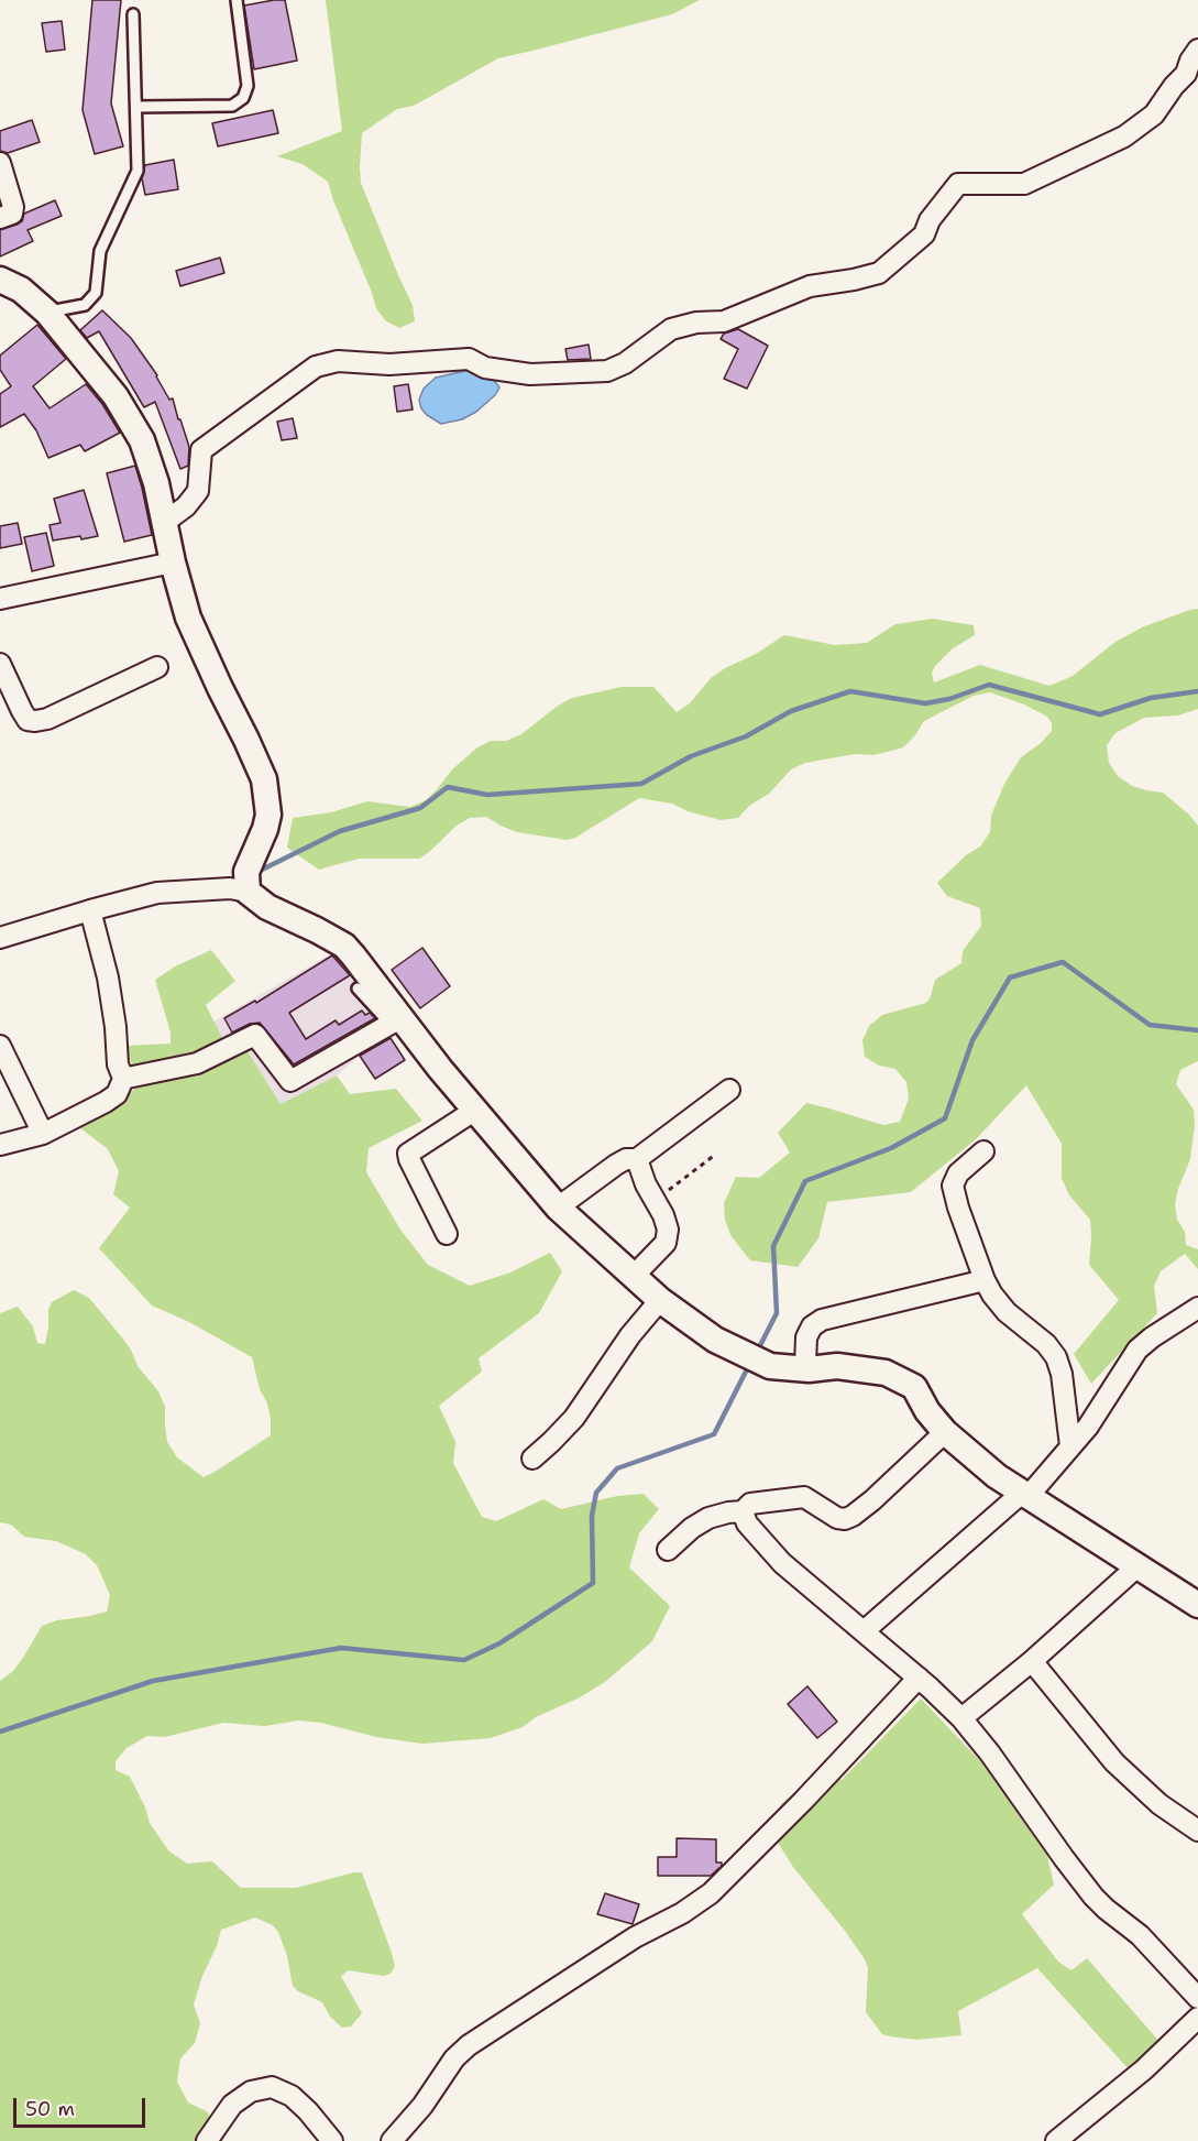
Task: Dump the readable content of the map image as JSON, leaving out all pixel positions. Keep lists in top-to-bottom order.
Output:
{
  "scale_bar": "50 m"
}
